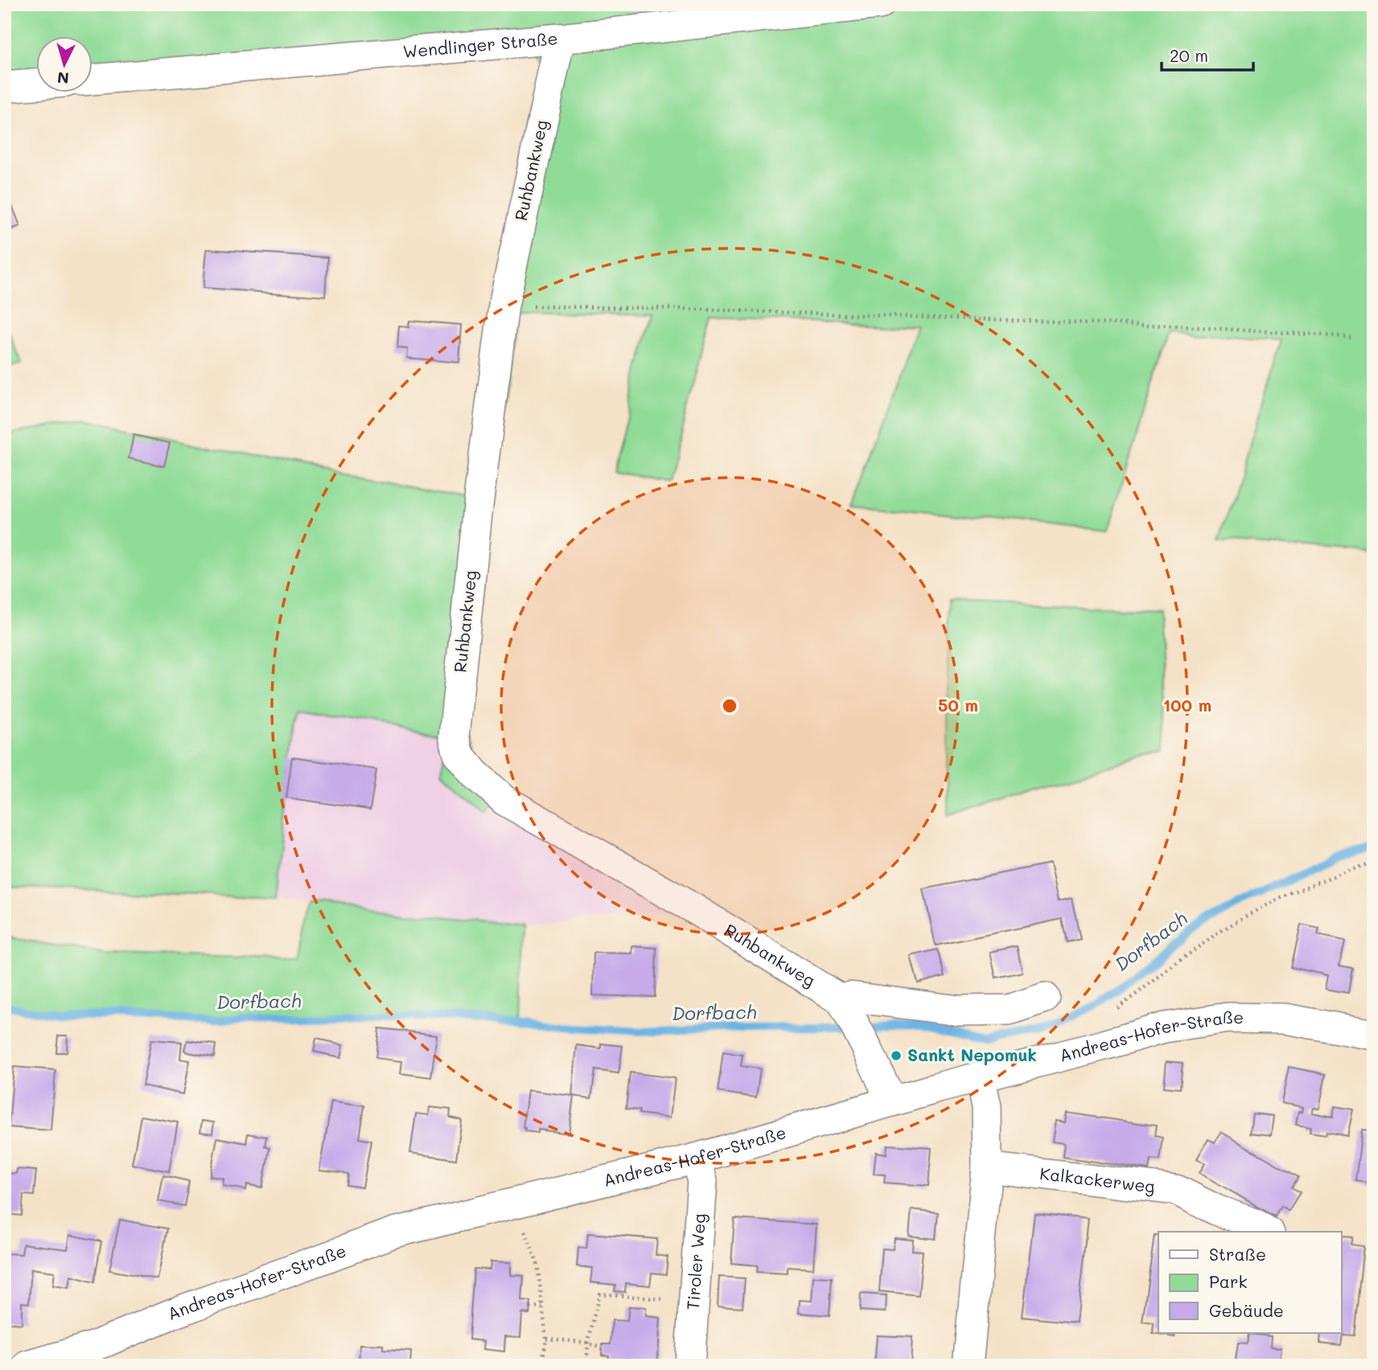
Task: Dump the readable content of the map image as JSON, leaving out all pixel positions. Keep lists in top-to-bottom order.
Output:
{
  "streets": {
    "street": [
      "Wendlinger Straße",
      "Ruhbankweg",
      "Andreas-Hofer-Straße",
      "Kalkackerweg",
      "Tiroler Weg"
    ]
  },
  "crossings": [
    ["Wendlinger Straße", "Ruhbankweg"],
    ["Andreas-Hofer-Straße", "Tiroler Weg"]
  ],
  "water": ["Dorfbach"],
  "places": ["Sankt Nepomuk"],
  "legend": ["Straße", "Park", "Gebäude"],
  "scale_bar": "20 m",
  "north": "bottom",
  "rings": ["50 m", "100 m"]
}
